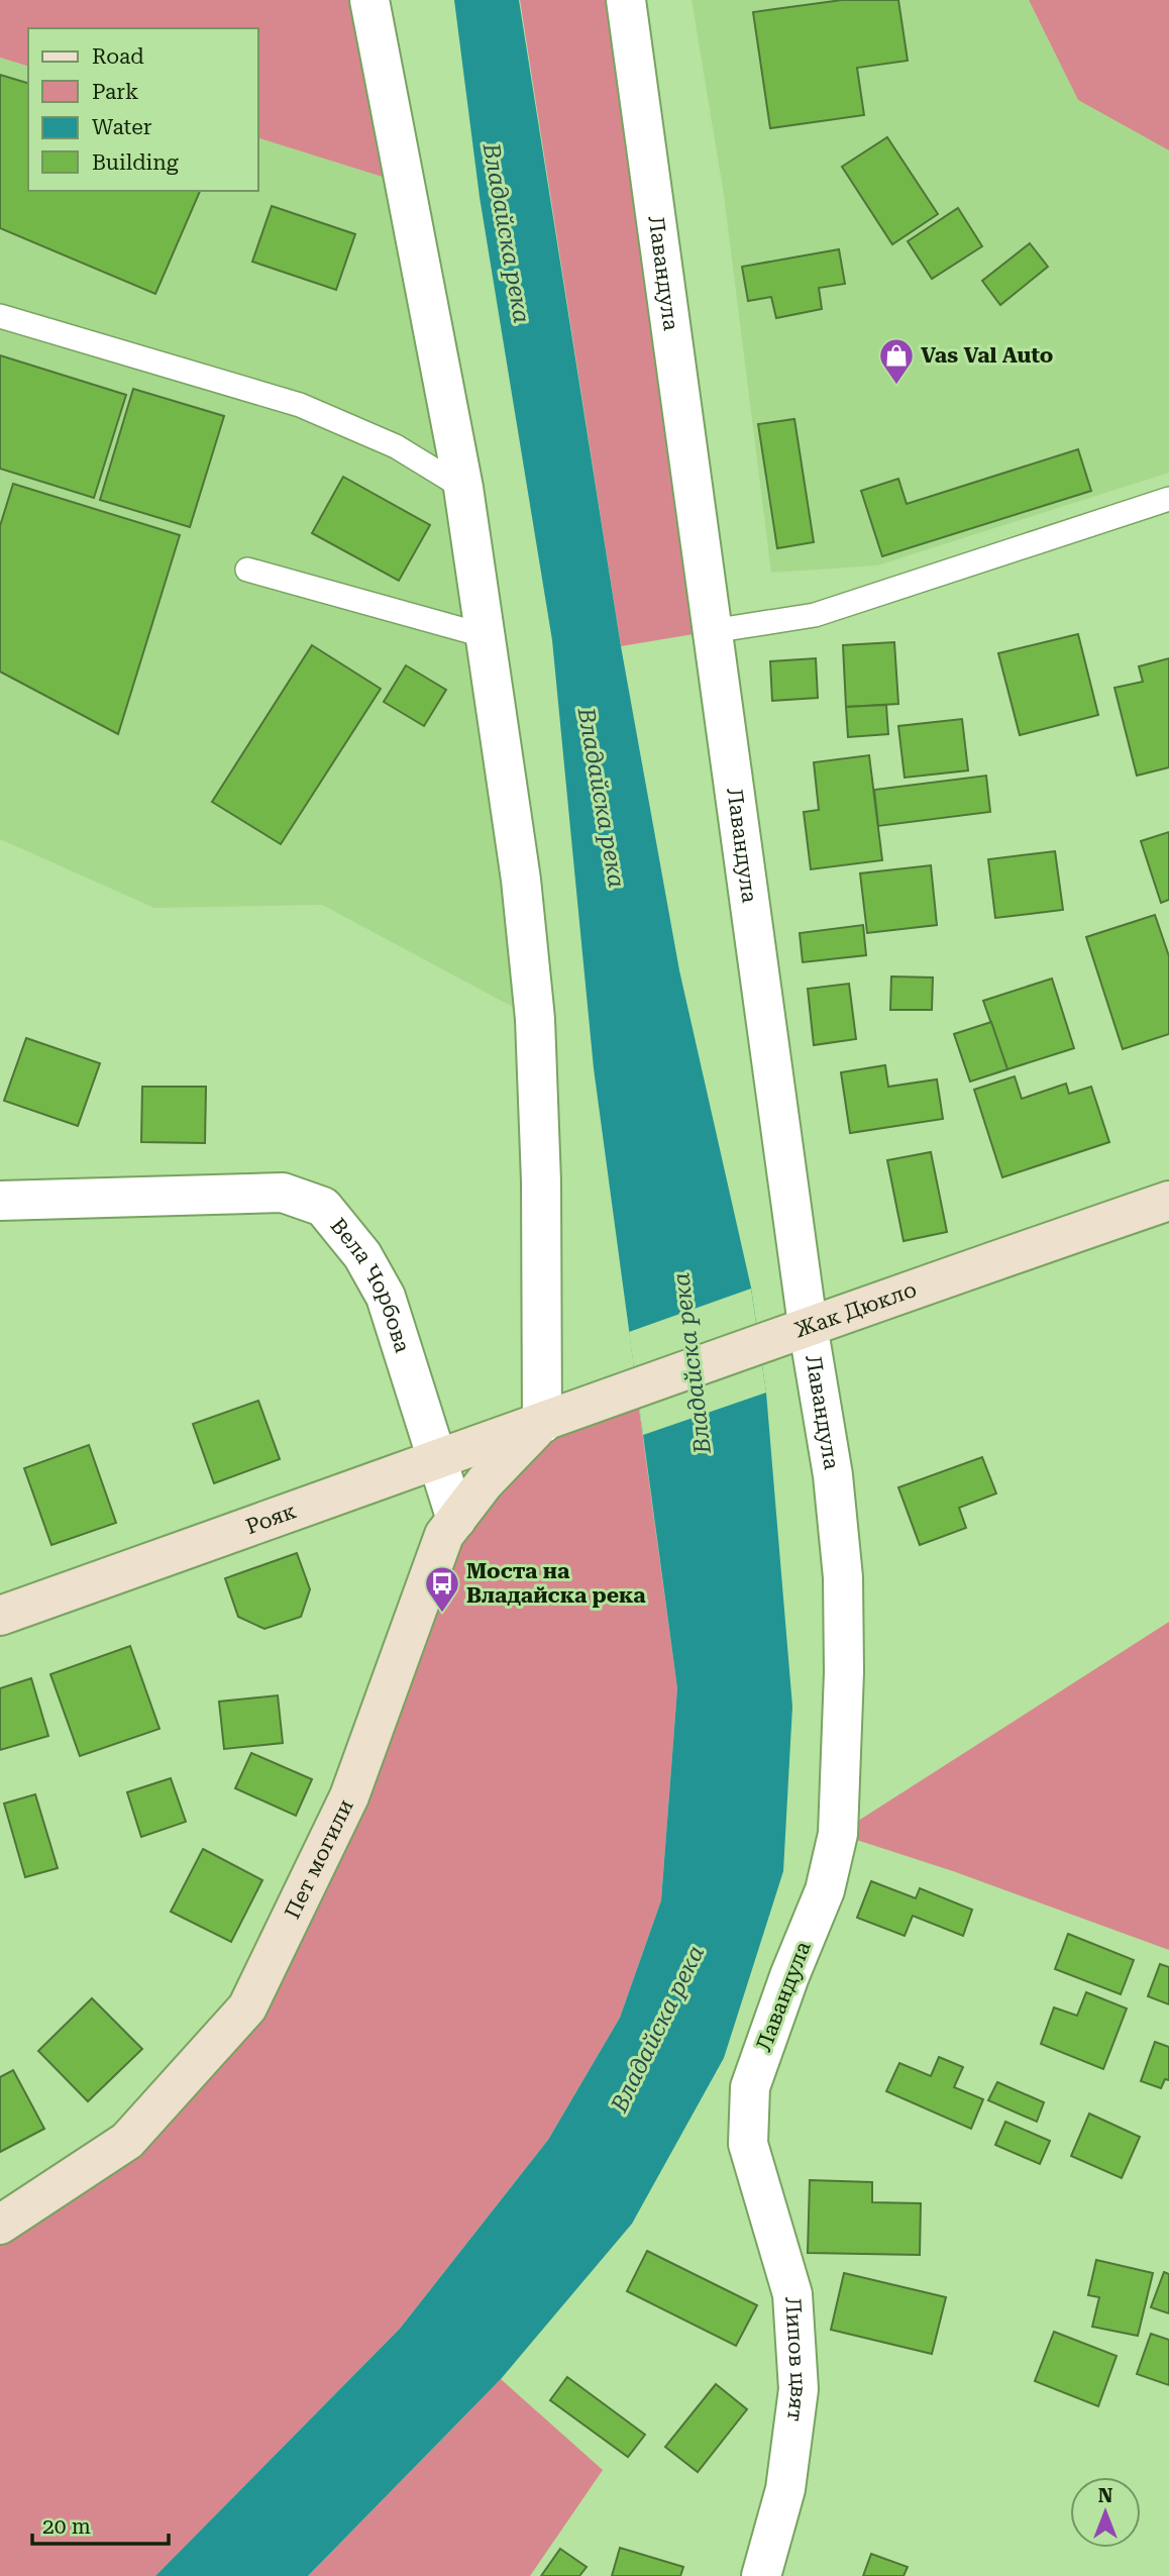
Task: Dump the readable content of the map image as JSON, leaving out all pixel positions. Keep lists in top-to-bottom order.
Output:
{
  "streets": {
    "street": [
      "Лавандула",
      "Вела Чорбова",
      "Жак Дюкло",
      "Рояк",
      "Пет могили",
      "Липов цвят"
    ]
  },
  "crossings": [
    ["Лавандула", "Жак Дюкло"],
    ["Лавандула", "Липов цвят"],
    ["Вела Чорбова", "Рояк"],
    ["Вела Чорбова", "Пет могили"],
    ["Жак Дюкло", "Рояк"],
    ["Жак Дюкло", "Пет могили"],
    ["Рояк", "Пет могили"]
  ],
  "water": ["Владайска река"],
  "places": {
    "shop": ["Vas Val Auto"],
    "bus stop": ["Моста на Владайска река"]
  },
  "legend": [
    "Road",
    "Park",
    "Water",
    "Building"
  ],
  "scale_bar": "20 m",
  "north": "top"
}
